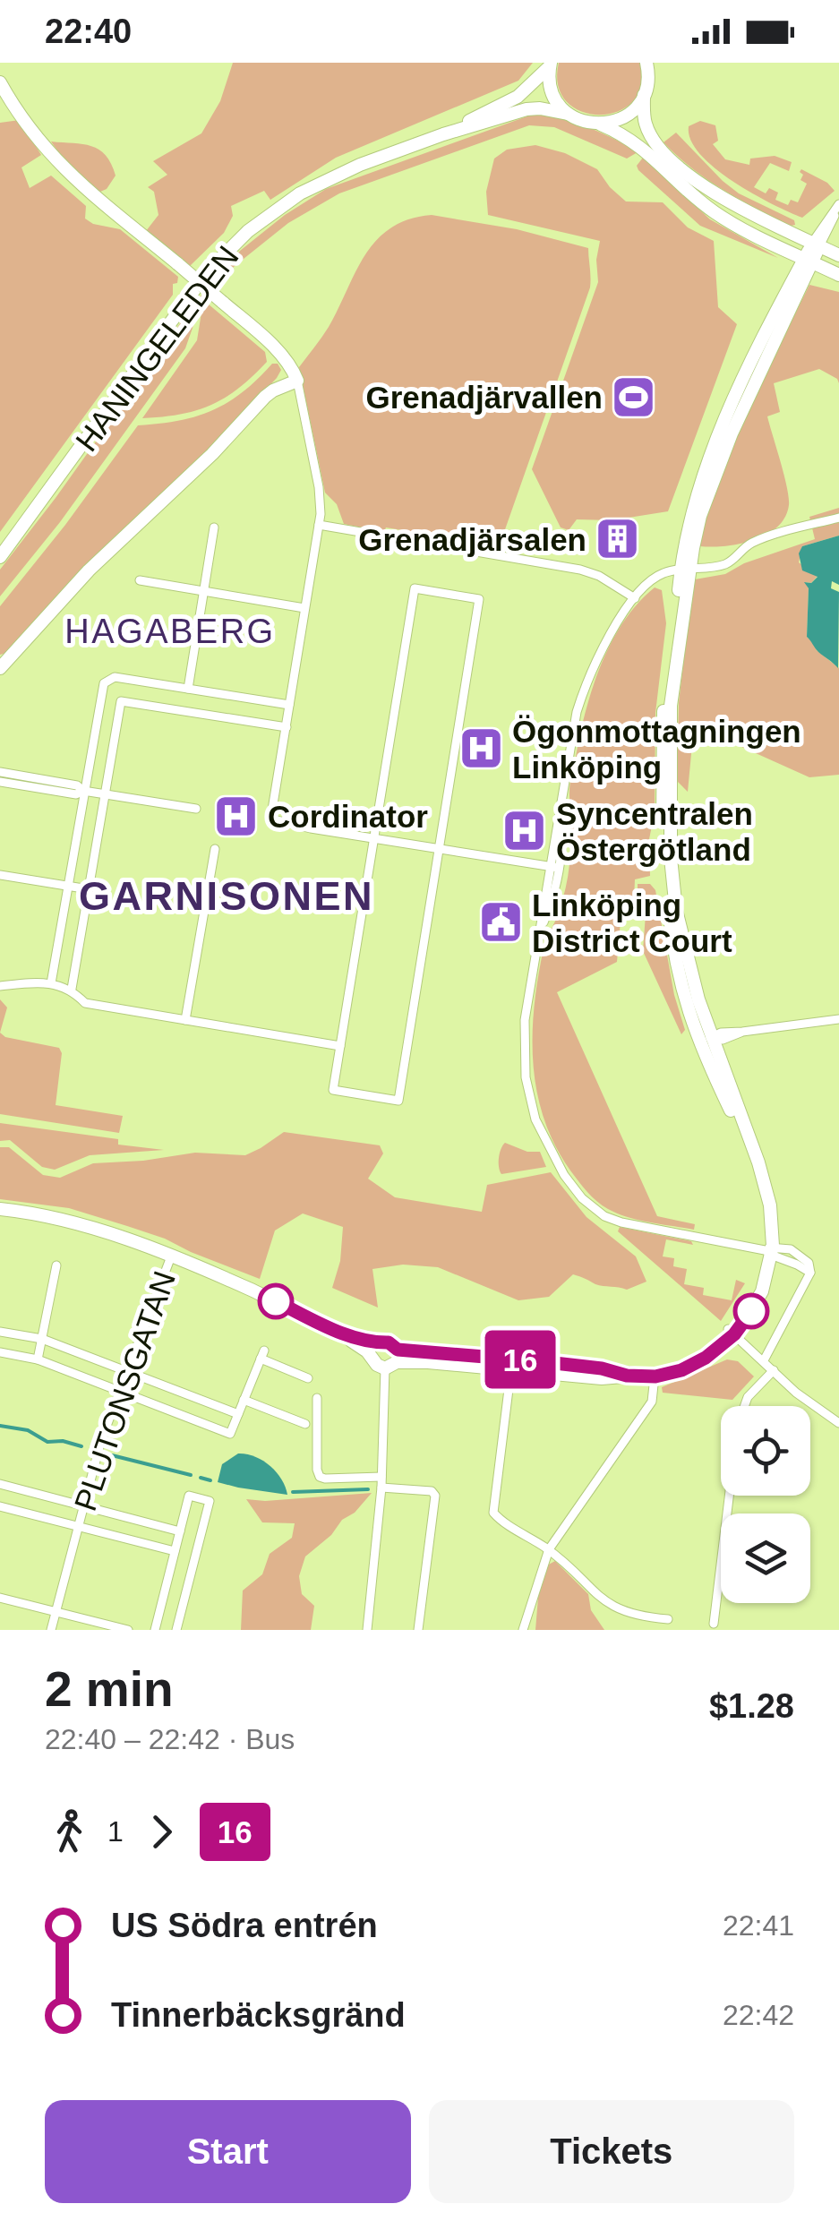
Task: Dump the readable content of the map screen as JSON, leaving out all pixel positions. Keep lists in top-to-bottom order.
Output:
{
  "streets": {
    "street": ["HANINGELEDEN", "PLUTONSGATAN"]
  },
  "districts": ["HAGABERG", "GARNISONEN"],
  "places": {
    "sports": ["Grenadjärvallen"],
    "building": ["Grenadjärsalen"],
    "hospital": ["Ögonmottagningen Linköping", "Cordinator", "Syncentralen Östergötland"],
    "public building": ["Linköping District Court"]
  },
  "lines": ["bus line 16"],
  "page": {
    "status": "22:40",
    "on_map": "16",
    "heading": ["2 min", "22:40 – 22:42 · Bus", "$1.28"],
    "legs": ["1", "16"],
    "list": [
      {
        "name": "US Södra entrén",
        "value": "22:41"
      },
      {
        "name": "Tinnerbäcksgränd",
        "value": "22:42"
      }
    ],
    "buttons": ["Start", "Tickets"]
  }
}
